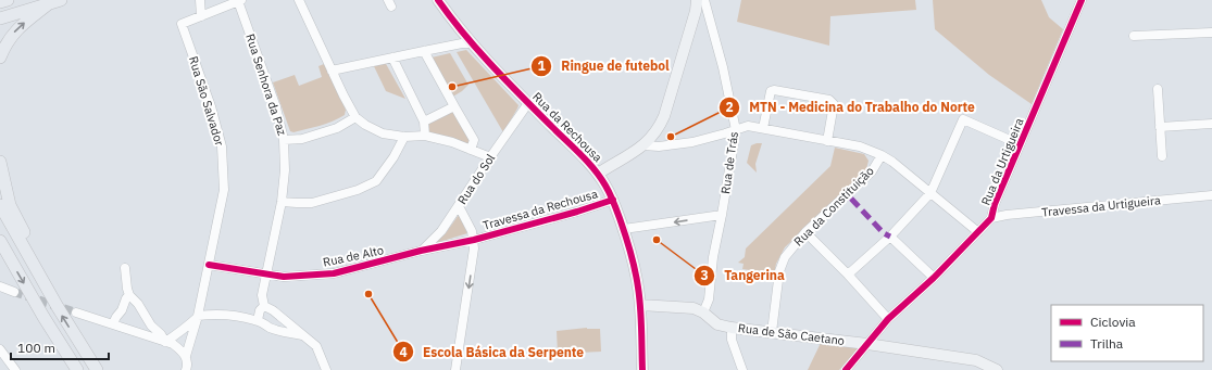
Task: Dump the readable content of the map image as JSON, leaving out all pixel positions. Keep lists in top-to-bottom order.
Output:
{
  "streets": {
    "main road": ["Rua da Rechousa", "Rua de São Caetano"],
    "street": [
      "Rua Senhora da Paz",
      "Rua São Salvador",
      "Rua da Urtigueira",
      "Rua de Trás",
      "Rua do Sol",
      "Rua da Constituição",
      "Travessa da Urtigueira",
      "Travessa da Rechousa",
      "Rua de Alto"
    ]
  },
  "crossings": [
    ["Rua Senhora da Paz", "Rua de Alto"],
    ["Rua São Salvador", "Rua de Alto"],
    ["Rua da Rechousa", "Rua do Sol"],
    ["Rua da Rechousa", "Travessa da Rechousa"],
    ["Rua da Rechousa", "Rua de São Caetano"],
    ["Rua da Urtigueira", "Travessa da Urtigueira"],
    ["Rua da Urtigueira", "Rua de São Caetano"],
    ["Rua de Trás", "Rua de São Caetano"],
    ["Rua do Sol", "Rua de Alto"],
    ["Rua da Constituição", "Rua de São Caetano"],
    ["Travessa da Rechousa", "Rua de Alto"]
  ],
  "places": [
    "Ringue de futebol",
    "MTN - Medicina do Trabalho do Norte",
    "Tangerina",
    "Escola Básica da Serpente"
  ],
  "legend": ["Ciclovia", "Trilha"],
  "scale_bar": "100 m"
}
